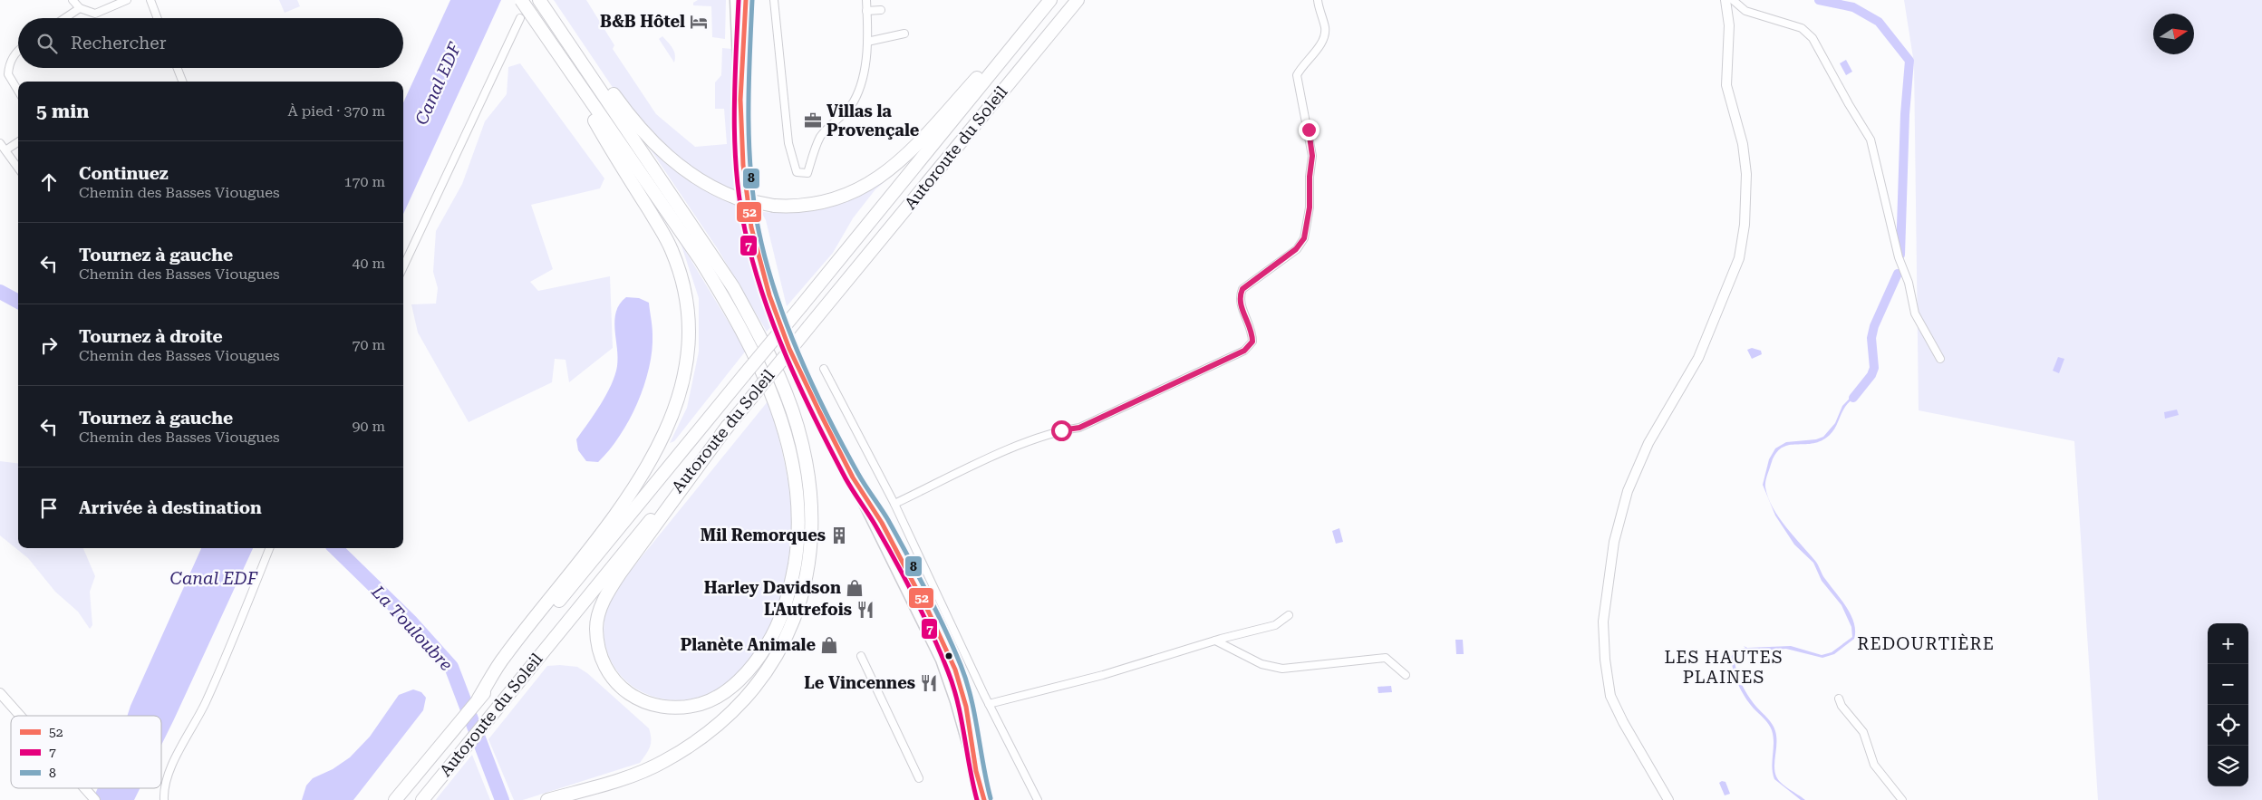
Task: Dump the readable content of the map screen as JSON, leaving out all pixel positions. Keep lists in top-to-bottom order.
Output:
{
  "streets": {
    "highway": ["Autoroute du Soleil"]
  },
  "districts": ["REDOURTIÈRE", "LES HAUTES PLAINES"],
  "water": ["Canal EDF", "La Touloubre"],
  "places": {
    "hotel": ["B&B Hôtel"],
    "office": ["Villas la Provençale"],
    "building": ["Mil Remorques"],
    "shop": ["Harley Davidson", "Planète Animale"],
    "restaurant": ["L'Autrefois", "Le Vincennes"]
  },
  "lines": ["transit line 52", "transit line 7", "transit line 8"],
  "legend": ["52", "7", "8"],
  "north": "right",
  "page": {
    "search": "Rechercher",
    "heading": ["5 min", "À pied · 370 m"],
    "list": [
      ["Continuez", "Chemin des Basses Viougues", "170 m"],
      ["Tournez à gauche", "Chemin des Basses Viougues", "40 m"],
      ["Tournez à droite", "Chemin des Basses Viougues", "70 m"],
      ["Tournez à gauche", "Chemin des Basses Viougues", "90 m"],
      "Arrivée à destination"
    ],
    "map_buttons": ["+", "−"]
  }
}
